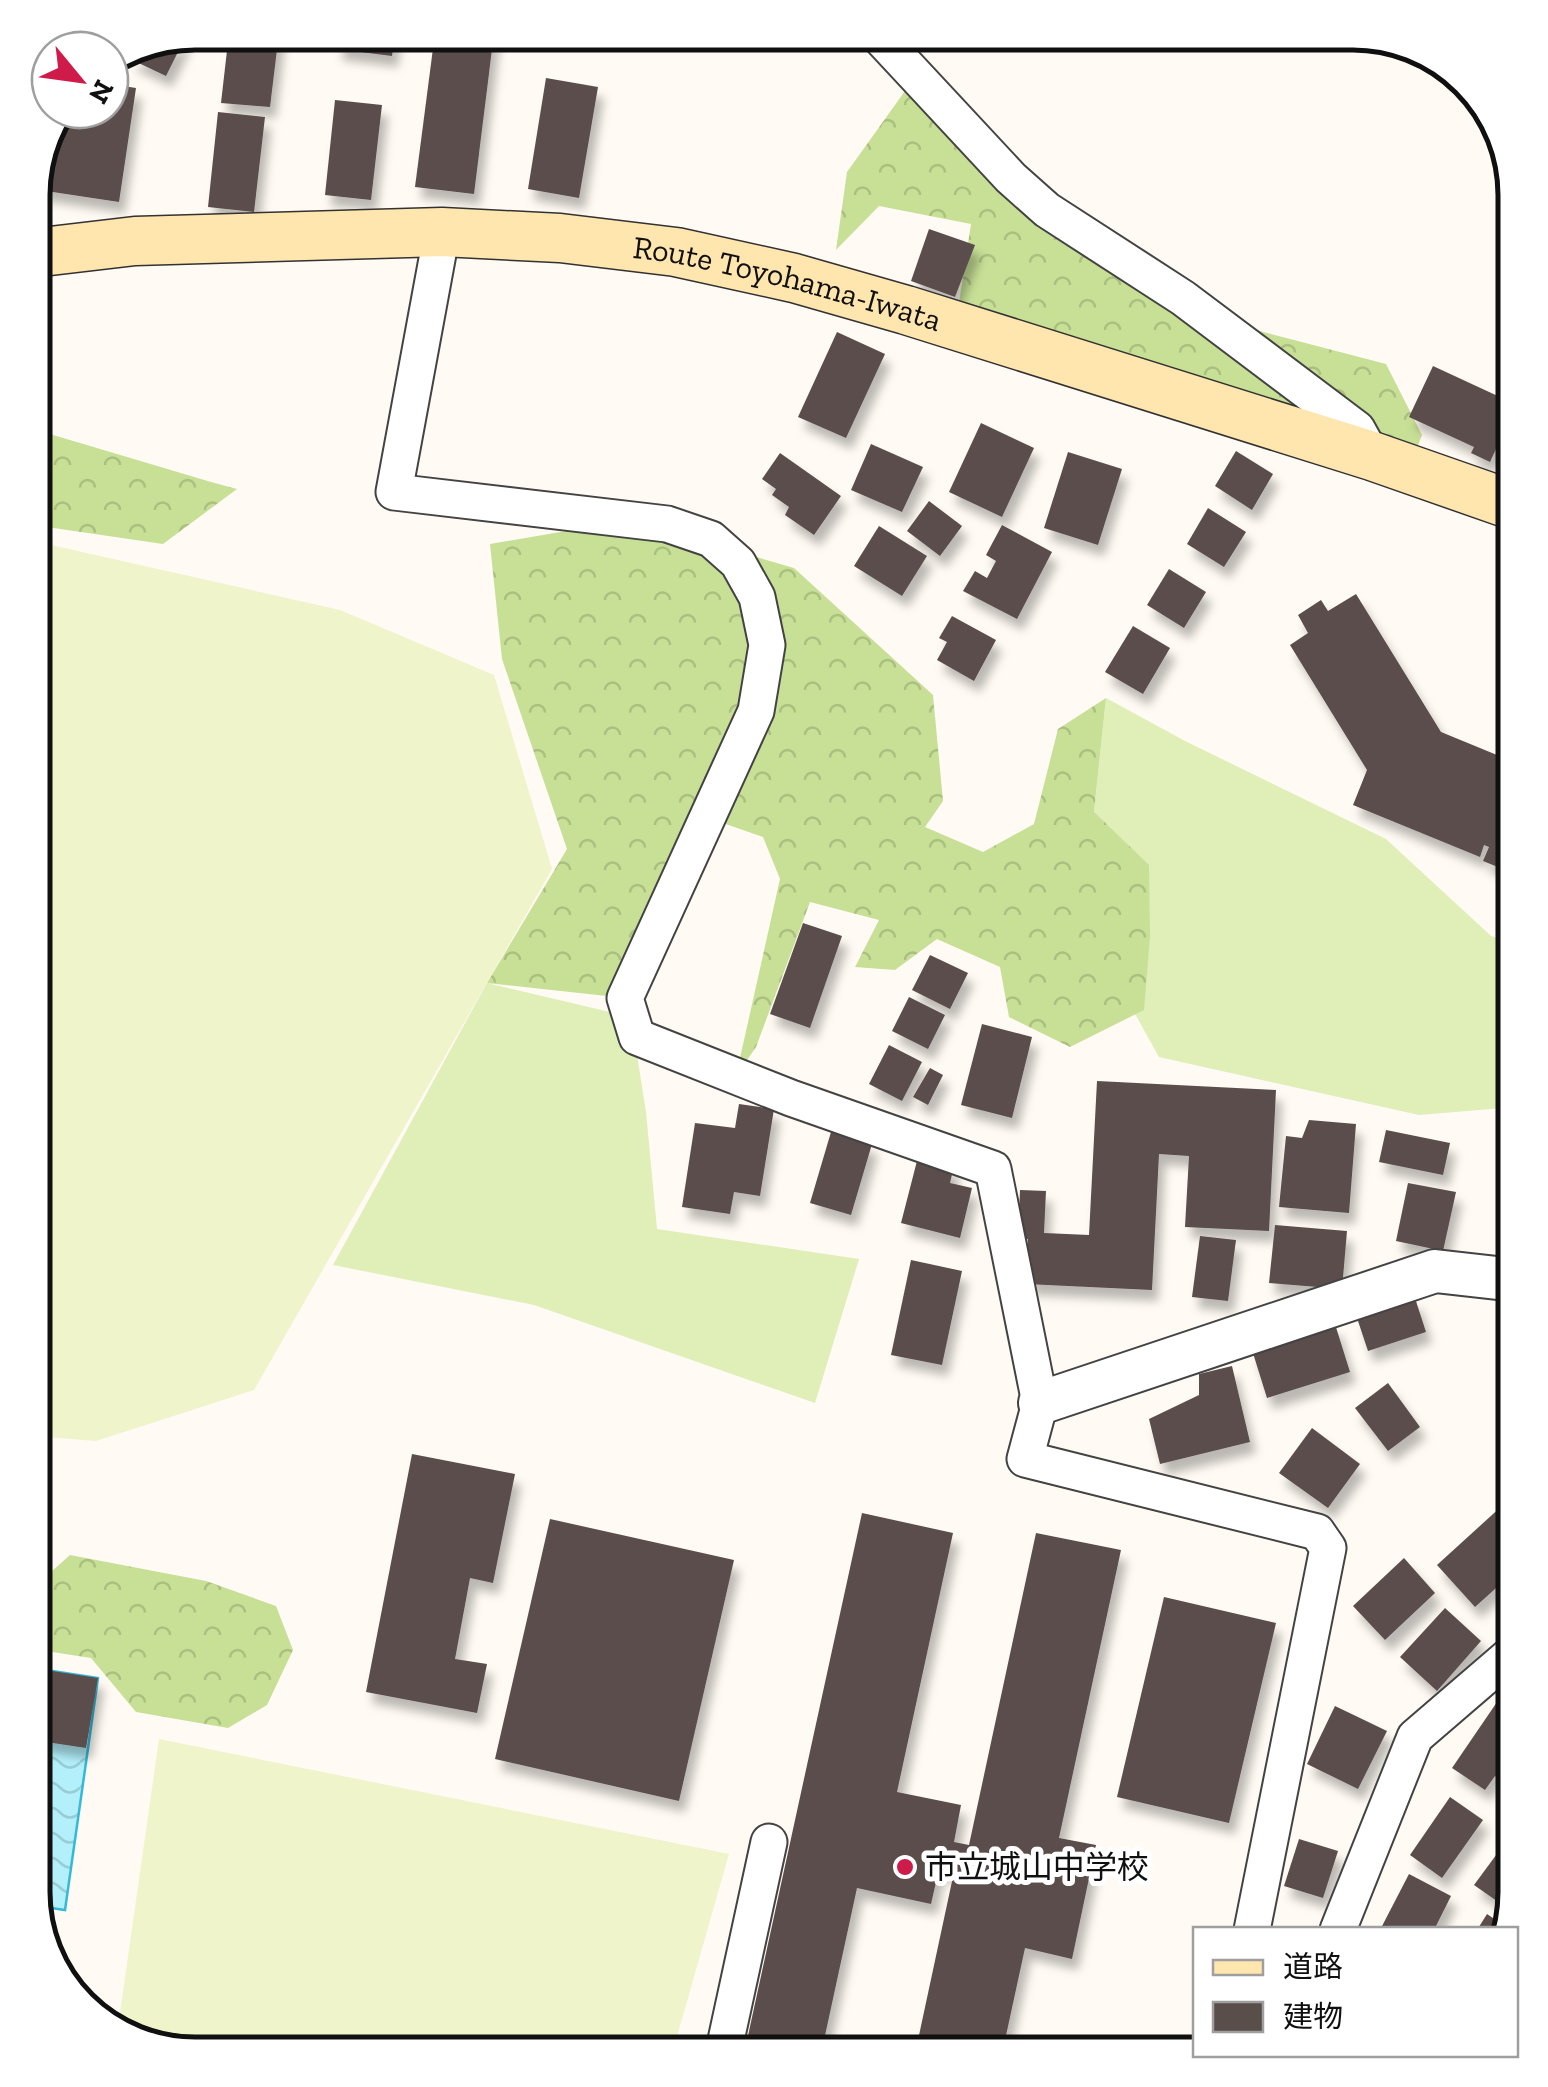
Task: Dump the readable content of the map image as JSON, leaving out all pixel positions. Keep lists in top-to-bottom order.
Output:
{
  "streets": {
    "main road": ["Route Toyohama-Iwata"]
  },
  "places": ["市立城山中学校"],
  "legend": ["道路", "建物"],
  "north": "bottom right"
}
